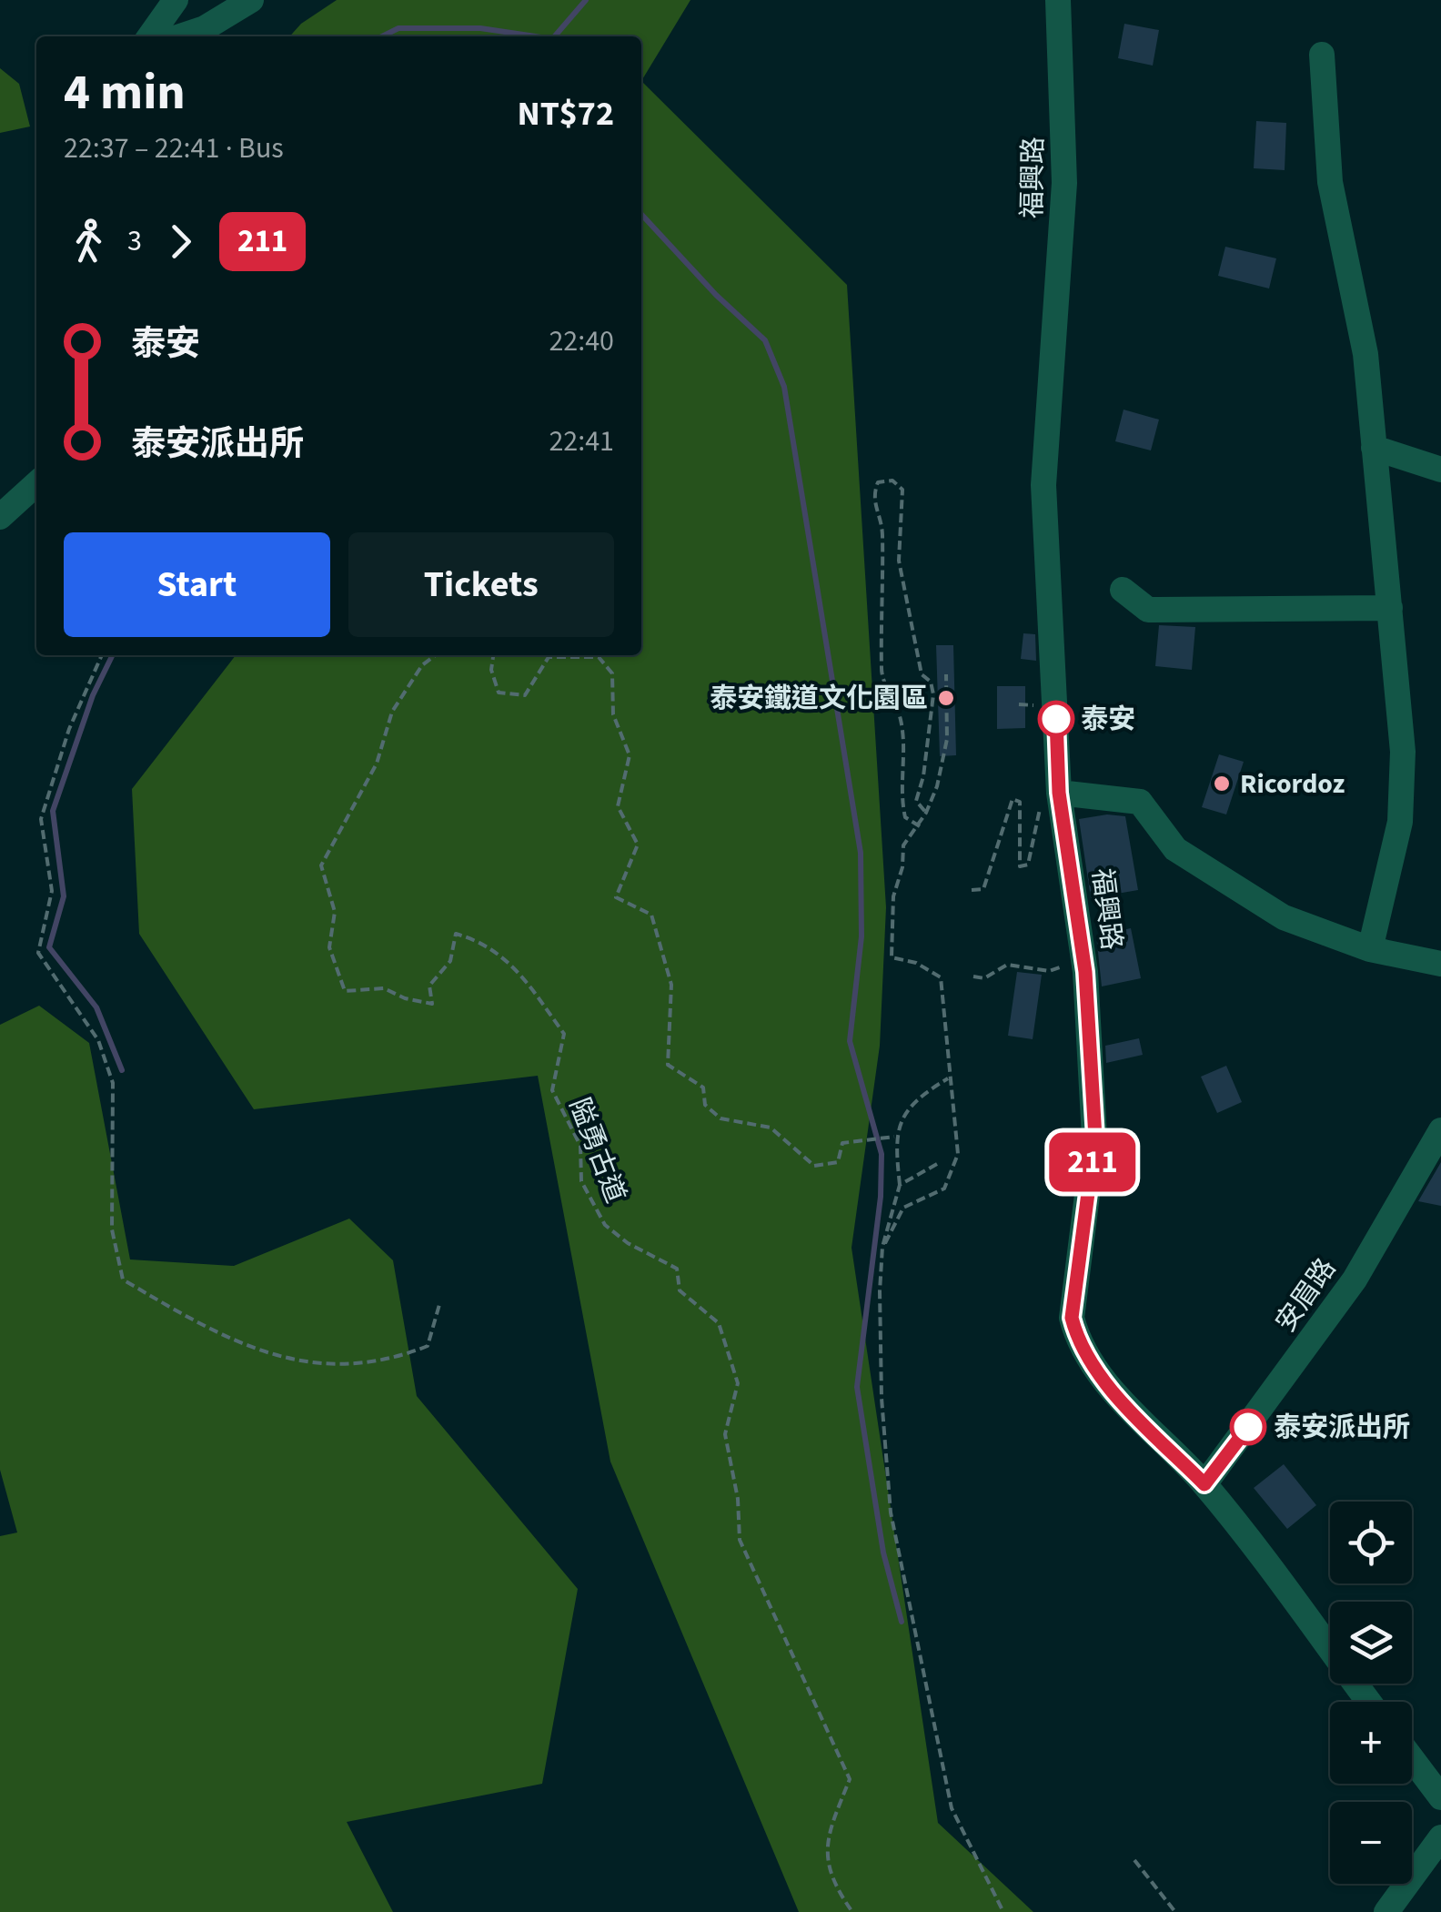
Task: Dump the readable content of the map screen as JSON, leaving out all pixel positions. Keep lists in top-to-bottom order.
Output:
{
  "streets": {
    "street": ["福興路", "安眉路"],
    "path": ["隘勇古道"]
  },
  "crossings": [
    ["福興路", "安眉路"]
  ],
  "places": [
    "泰安鐵道文化園區",
    "泰安",
    "Ricordoz",
    "泰安派出所"
  ],
  "lines": ["bus line 211"],
  "page": {
    "on_map": "211",
    "heading": ["4 min", "22:37 – 22:41 · Bus", "NT$72"],
    "legs": ["3", "211"],
    "list": [
      {
        "name": "泰安",
        "value": "22:40"
      },
      {
        "name": "泰安派出所",
        "value": "22:41"
      }
    ],
    "buttons": ["Start", "Tickets"],
    "map_buttons": ["+", "−"]
  }
}
